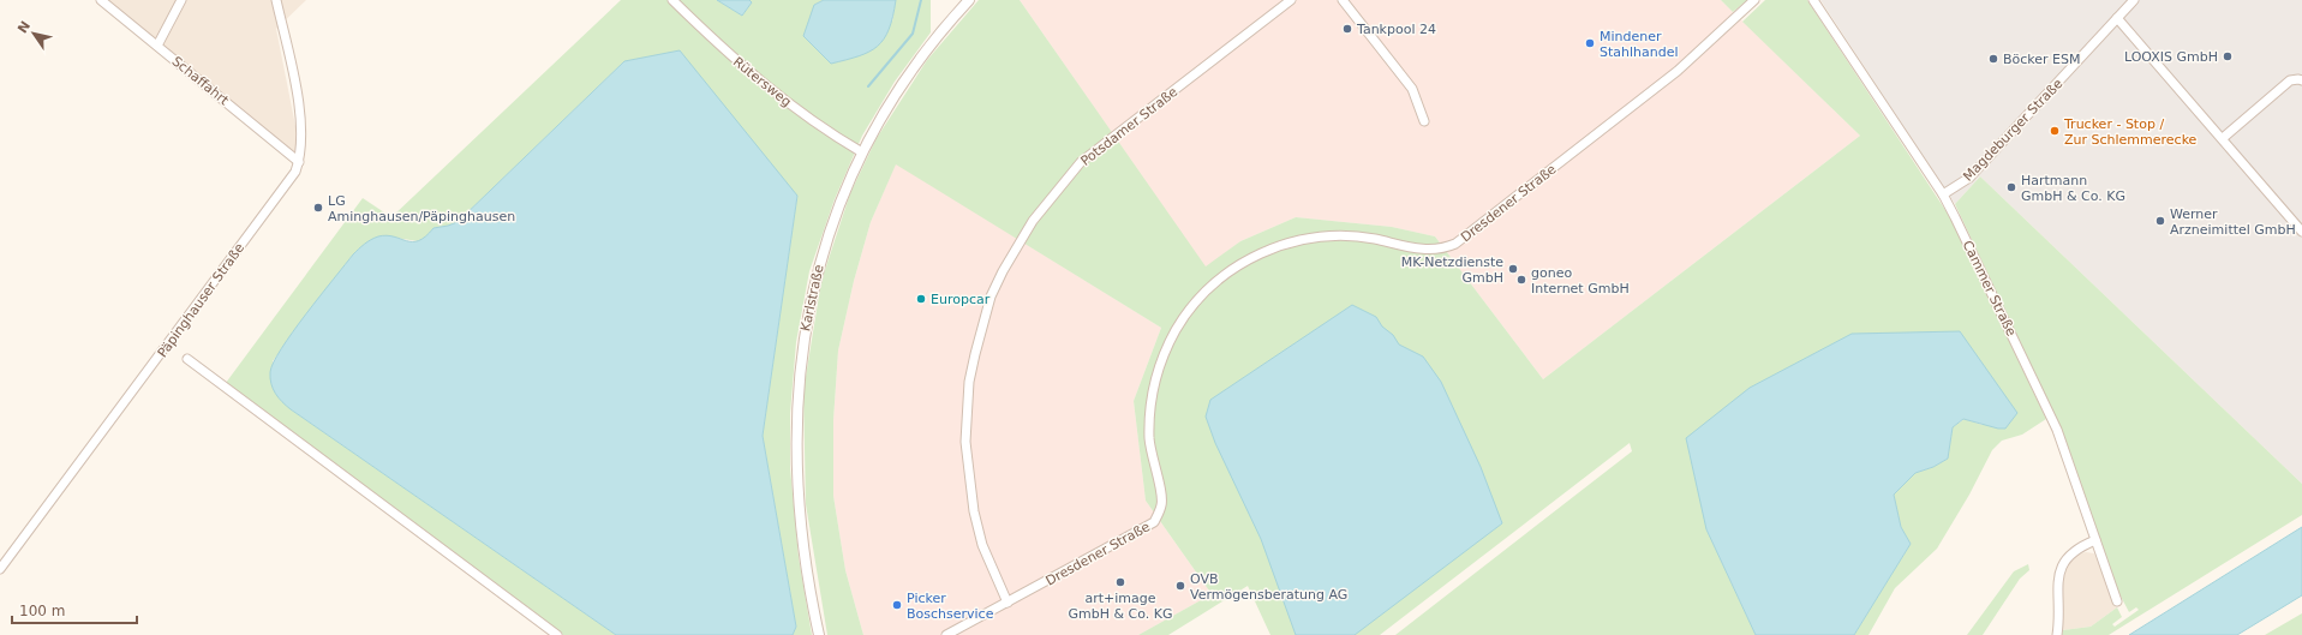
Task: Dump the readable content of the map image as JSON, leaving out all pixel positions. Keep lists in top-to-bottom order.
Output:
{
  "streets": {
    "street": [
      "Schaffahrt",
      "Rütersweg",
      "Potsdamer Straße",
      "Magdeburger Straße",
      "Dresdener Straße",
      "Cammer Straße",
      "Karlstraße",
      "Päpinghauser Straße"
    ]
  },
  "crossings": [
    ["Schaffahrt", "Päpinghauser Straße"],
    ["Rütersweg", "Karlstraße"],
    ["Potsdamer Straße", "Dresdener Straße"],
    ["Magdeburger Straße", "Cammer Straße"]
  ],
  "places": [
    "Tankpool 24",
    "Mindener Stahlhandel",
    "LOOXIS GmbH",
    "Böcker ESM",
    "Trucker - Stop / Zur Schlemmerecke",
    "Hartmann GmbH & Co. KG",
    "LG Aminghausen/Päpinghausen",
    "Werner Arzneimittel GmbH",
    "MK-Netzdienste GmbH",
    "goneo Internet GmbH",
    "Europcar",
    "art+image GmbH & Co. KG",
    "OVB Vermögensberatung AG",
    "Picker Boschservice"
  ],
  "scale_bar": "100 m",
  "north": "top left"
}
